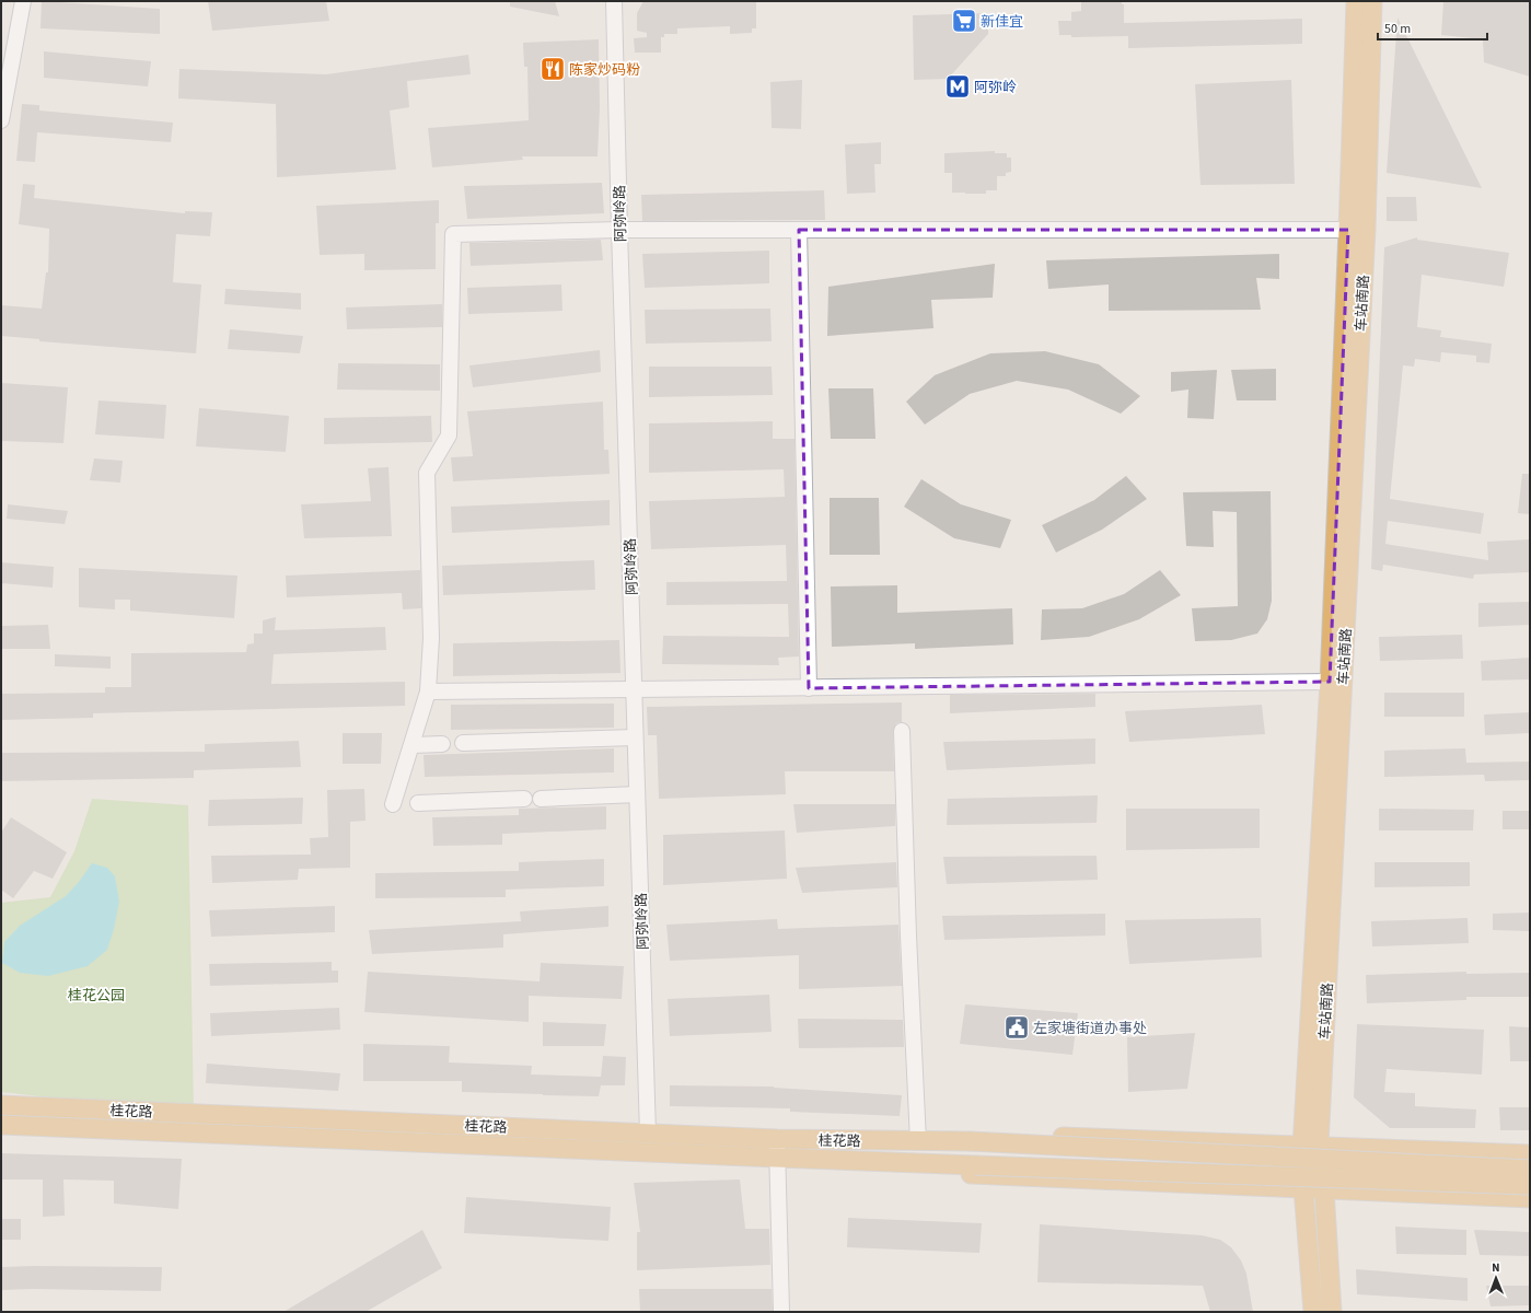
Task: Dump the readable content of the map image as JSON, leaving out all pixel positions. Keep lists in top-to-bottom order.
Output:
{
  "streets": {
    "main road": ["车站南路", "桂花路"],
    "street": ["阿弥岭路"]
  },
  "crossings": [
    ["阿弥岭路", "桂花路"]
  ],
  "parks": ["桂花公园"],
  "places": {
    "supermarket": ["新佳宜"],
    "restaurant": ["陈家炒码粉"],
    "metro station": ["阿弥岭"],
    "public building": ["左家塘街道办事处"]
  },
  "scale_bar": "50 m",
  "north": "top"
}
